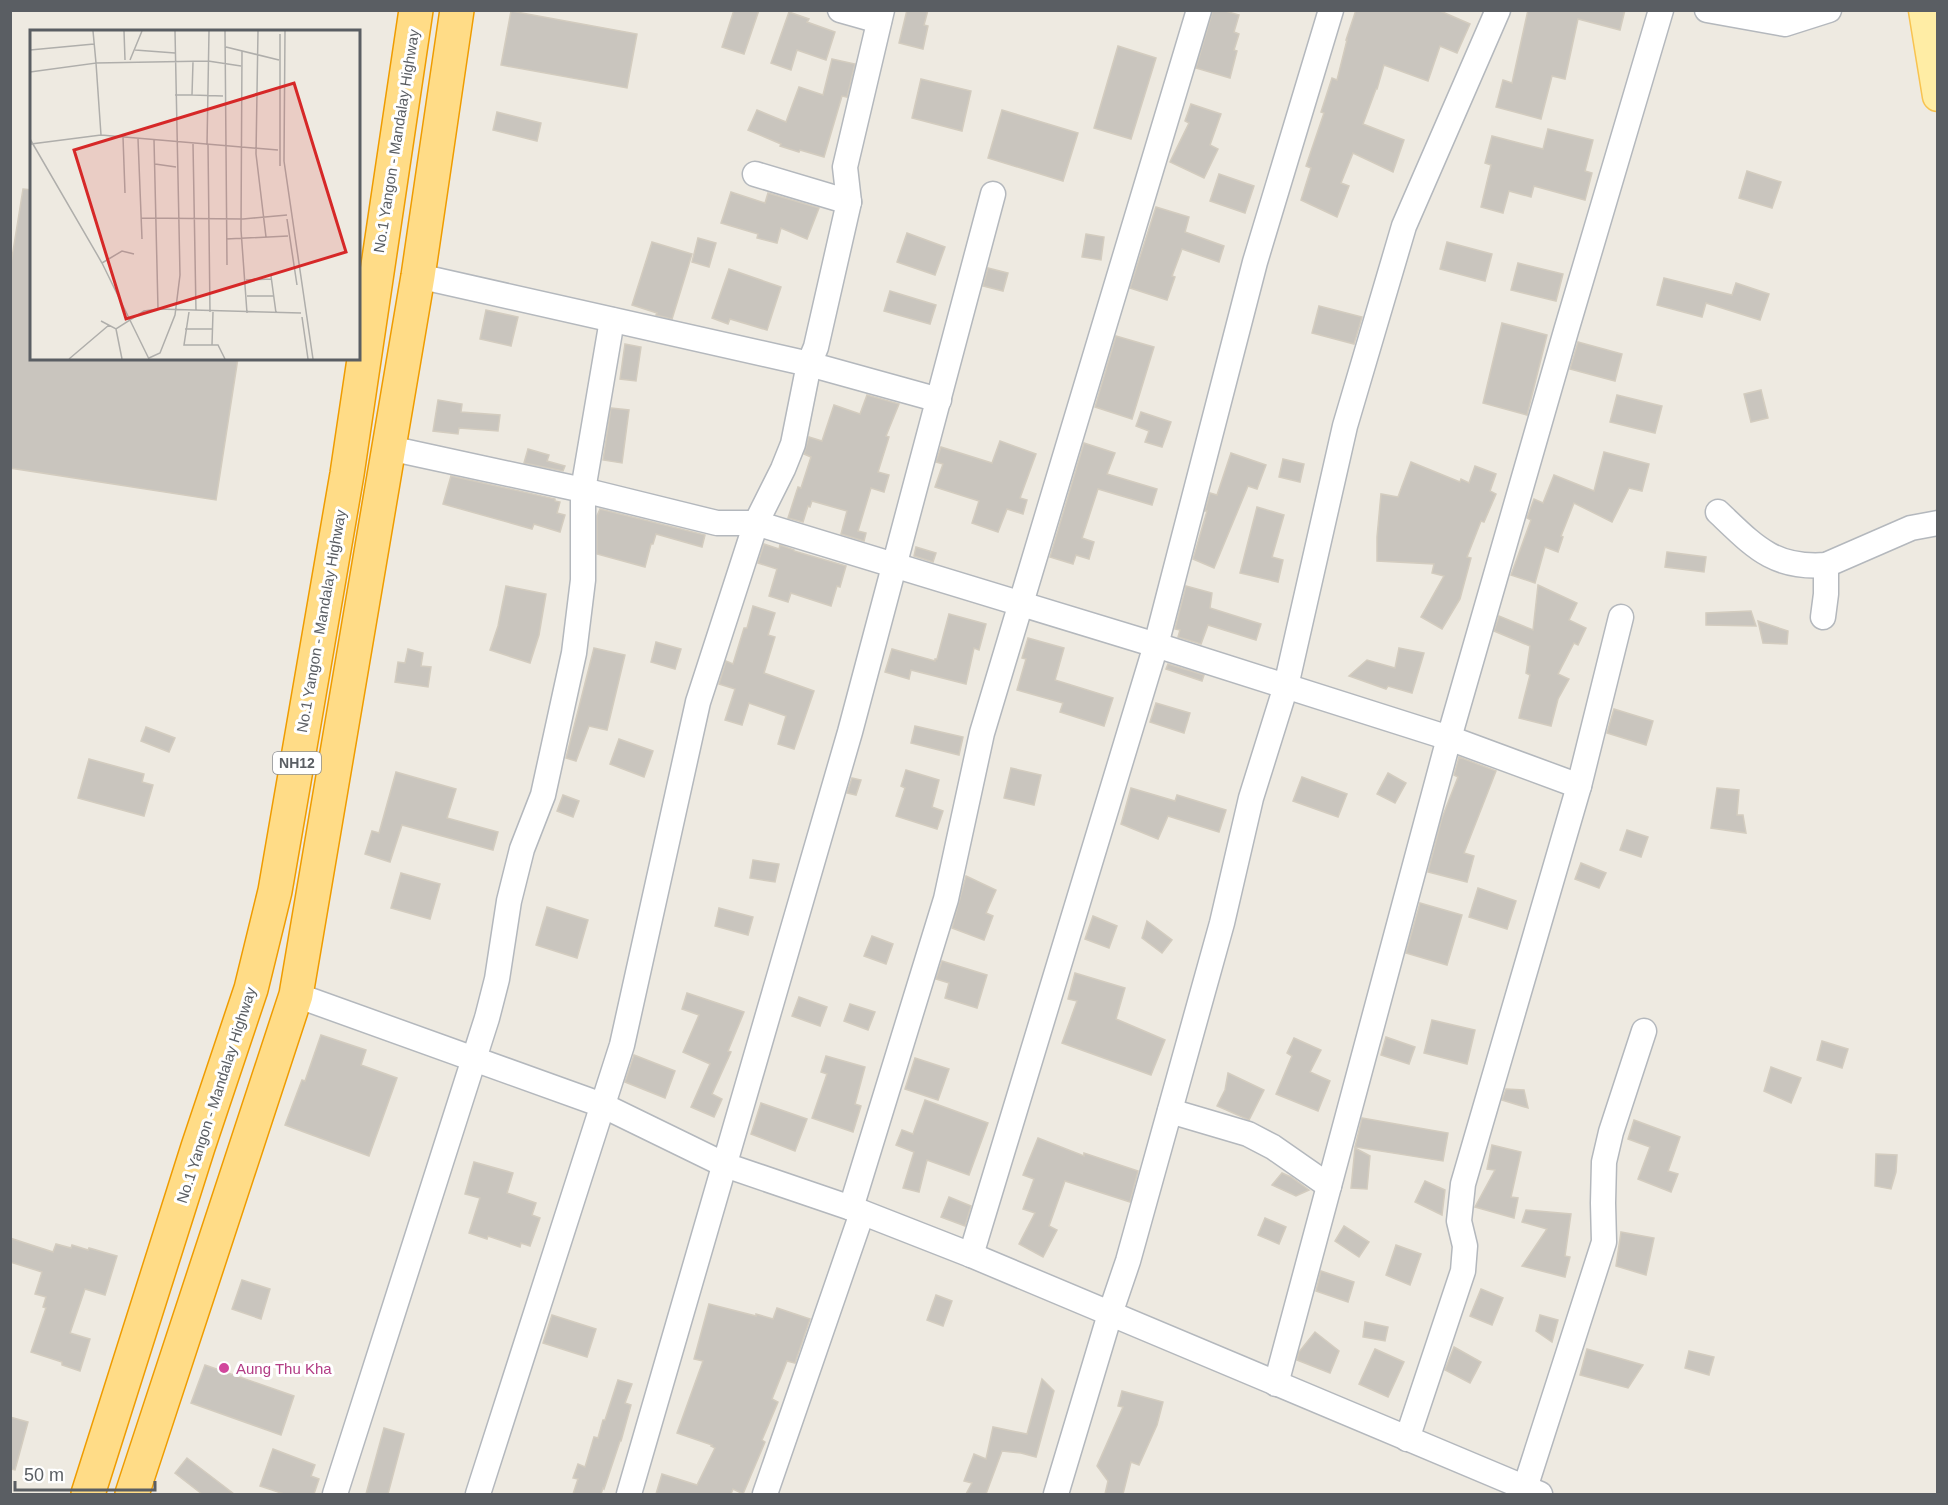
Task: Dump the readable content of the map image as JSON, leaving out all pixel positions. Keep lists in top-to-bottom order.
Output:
{
  "streets": {
    "highway": ["No.1 Yangon - Mandalay Highway", "NH12"]
  },
  "places": ["Aung Thu Kha"],
  "scale_bar": "50 m"
}
